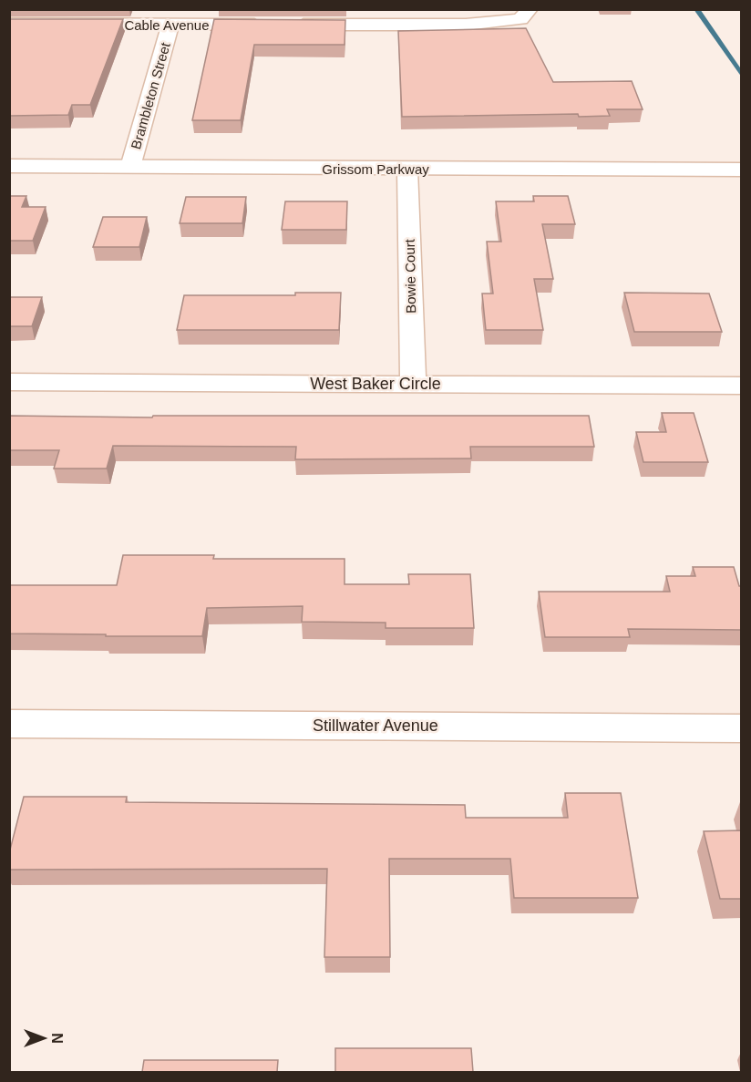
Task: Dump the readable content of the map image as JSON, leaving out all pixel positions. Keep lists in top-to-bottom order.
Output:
{
  "streets": {
    "street": [
      "Cable Avenue",
      "Brambleton Street",
      "Grissom Parkway",
      "Bowie Court",
      "West Baker Circle",
      "Stillwater Avenue"
    ]
  },
  "crossings": [
    ["Cable Avenue", "Brambleton Street"],
    ["Brambleton Street", "Grissom Parkway"],
    ["Grissom Parkway", "Bowie Court"],
    ["Bowie Court", "West Baker Circle"]
  ],
  "north": "right"
}
